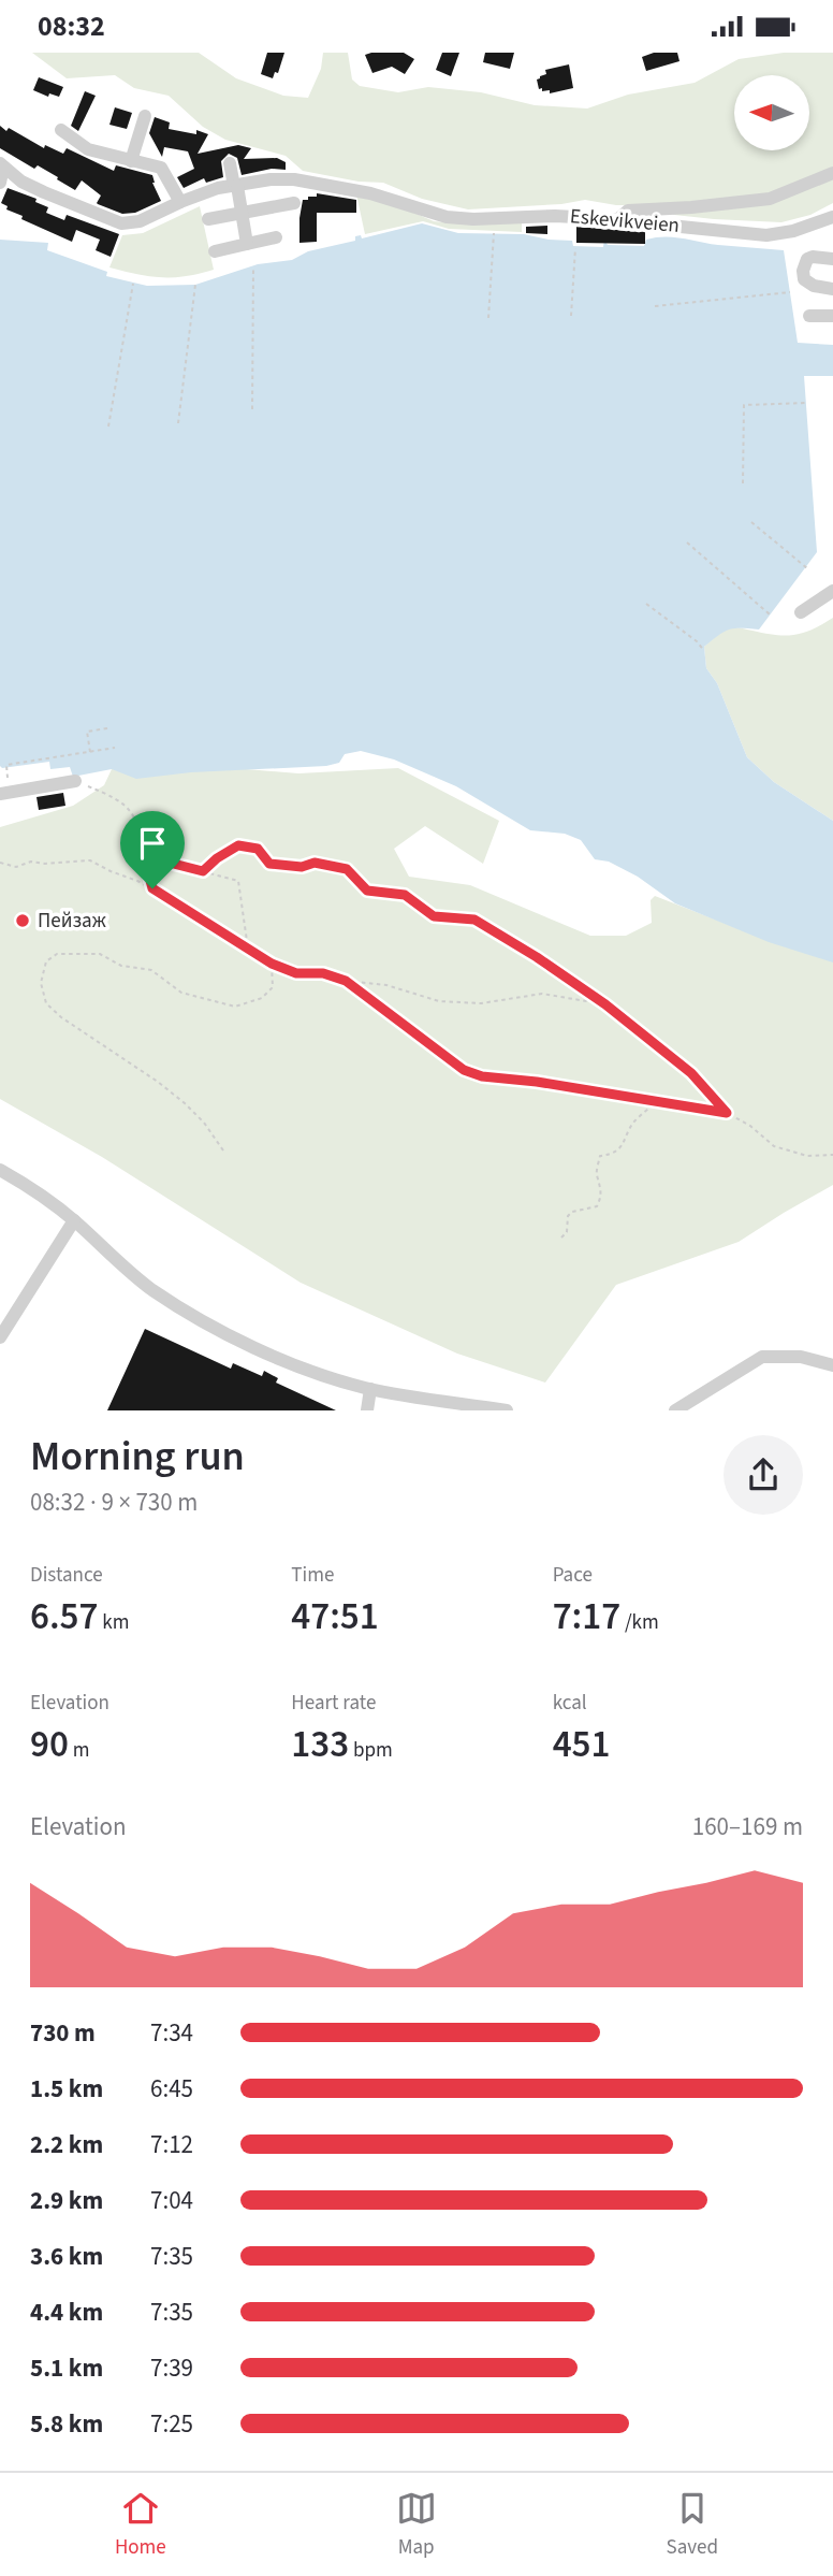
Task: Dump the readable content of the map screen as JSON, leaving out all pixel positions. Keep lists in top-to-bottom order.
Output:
{
  "streets": {
    "street": ["Eskevikveien"]
  },
  "places": ["Пейзаж"],
  "north": "left",
  "page": {
    "status": "08:32",
    "heading": ["Morning run", "08:32 · 9 × 730 m"],
    "stats": [
      ["Distance", "6.57 km"],
      ["Time", "47:51"],
      ["Pace", "7:17 /km"],
      ["Elevation", "90 m"],
      ["Heart rate", "133 bpm"],
      ["kcal", "451"]
    ],
    "chart": ["Elevation", "160–169 m"],
    "list": [
      {
        "name": "730 m",
        "note": "7:34"
      },
      {
        "name": "1.5 km",
        "note": "6:45"
      },
      {
        "name": "2.2 km",
        "note": "7:12"
      },
      {
        "name": "2.9 km",
        "note": "7:04"
      },
      {
        "name": "3.6 km",
        "note": "7:35"
      },
      {
        "name": "4.4 km",
        "note": "7:35"
      },
      {
        "name": "5.1 km",
        "note": "7:39"
      },
      {
        "name": "5.8 km",
        "note": "7:25"
      }
    ],
    "tabs": ["Home", "Map", "Saved"]
  }
}
